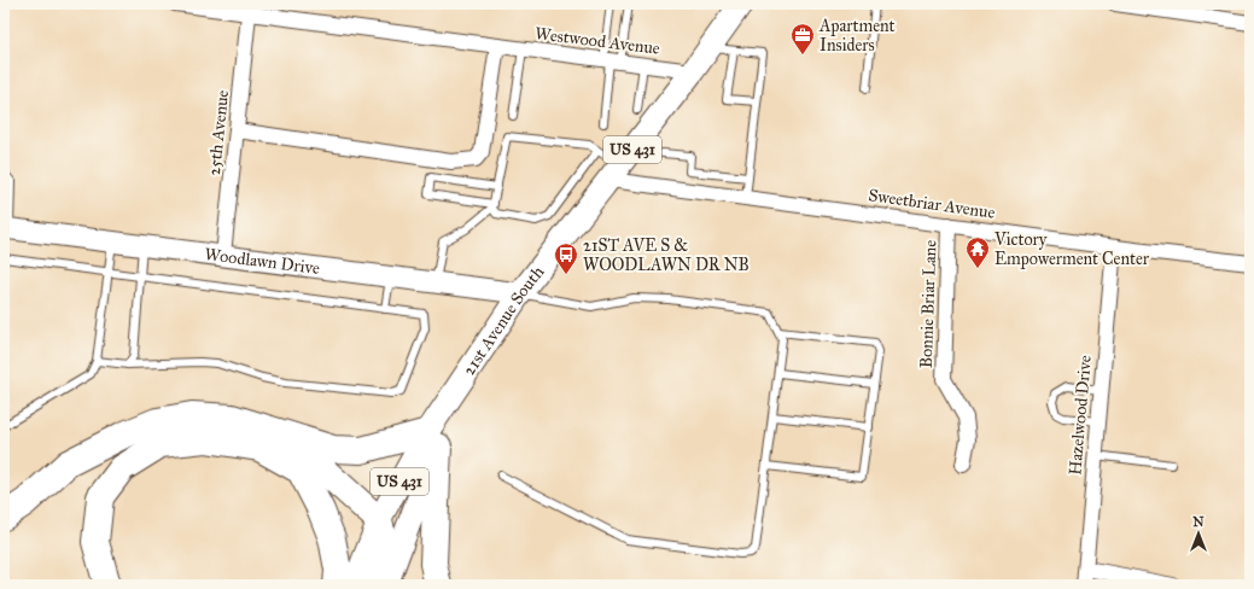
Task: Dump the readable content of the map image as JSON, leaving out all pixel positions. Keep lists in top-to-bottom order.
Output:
{
  "streets": {
    "main road": ["US 431", "Woodlawn Drive", "21st Avenue South"],
    "street": [
      "Westwood Avenue",
      "25th Avenue",
      "Sweetbriar Avenue",
      "Bonnie Briar Lane",
      "Hazelwood Drive"
    ]
  },
  "crossings": [
    ["Westwood Avenue", "25th Avenue"],
    ["Westwood Avenue", "21st Avenue South"],
    ["25th Avenue", "Woodlawn Drive"],
    ["US 431", "21st Avenue South"],
    ["Sweetbriar Avenue", "Bonnie Briar Lane"],
    ["Sweetbriar Avenue", "21st Avenue South"],
    ["Sweetbriar Avenue", "Hazelwood Drive"],
    ["Woodlawn Drive", "21st Avenue South"]
  ],
  "places": {
    "office": ["Apartment Insiders"],
    "temple": ["Victory Empowerment Center"],
    "bus stop": ["21ST AVE S & WOODLAWN DR NB"]
  },
  "north": "top"
}
